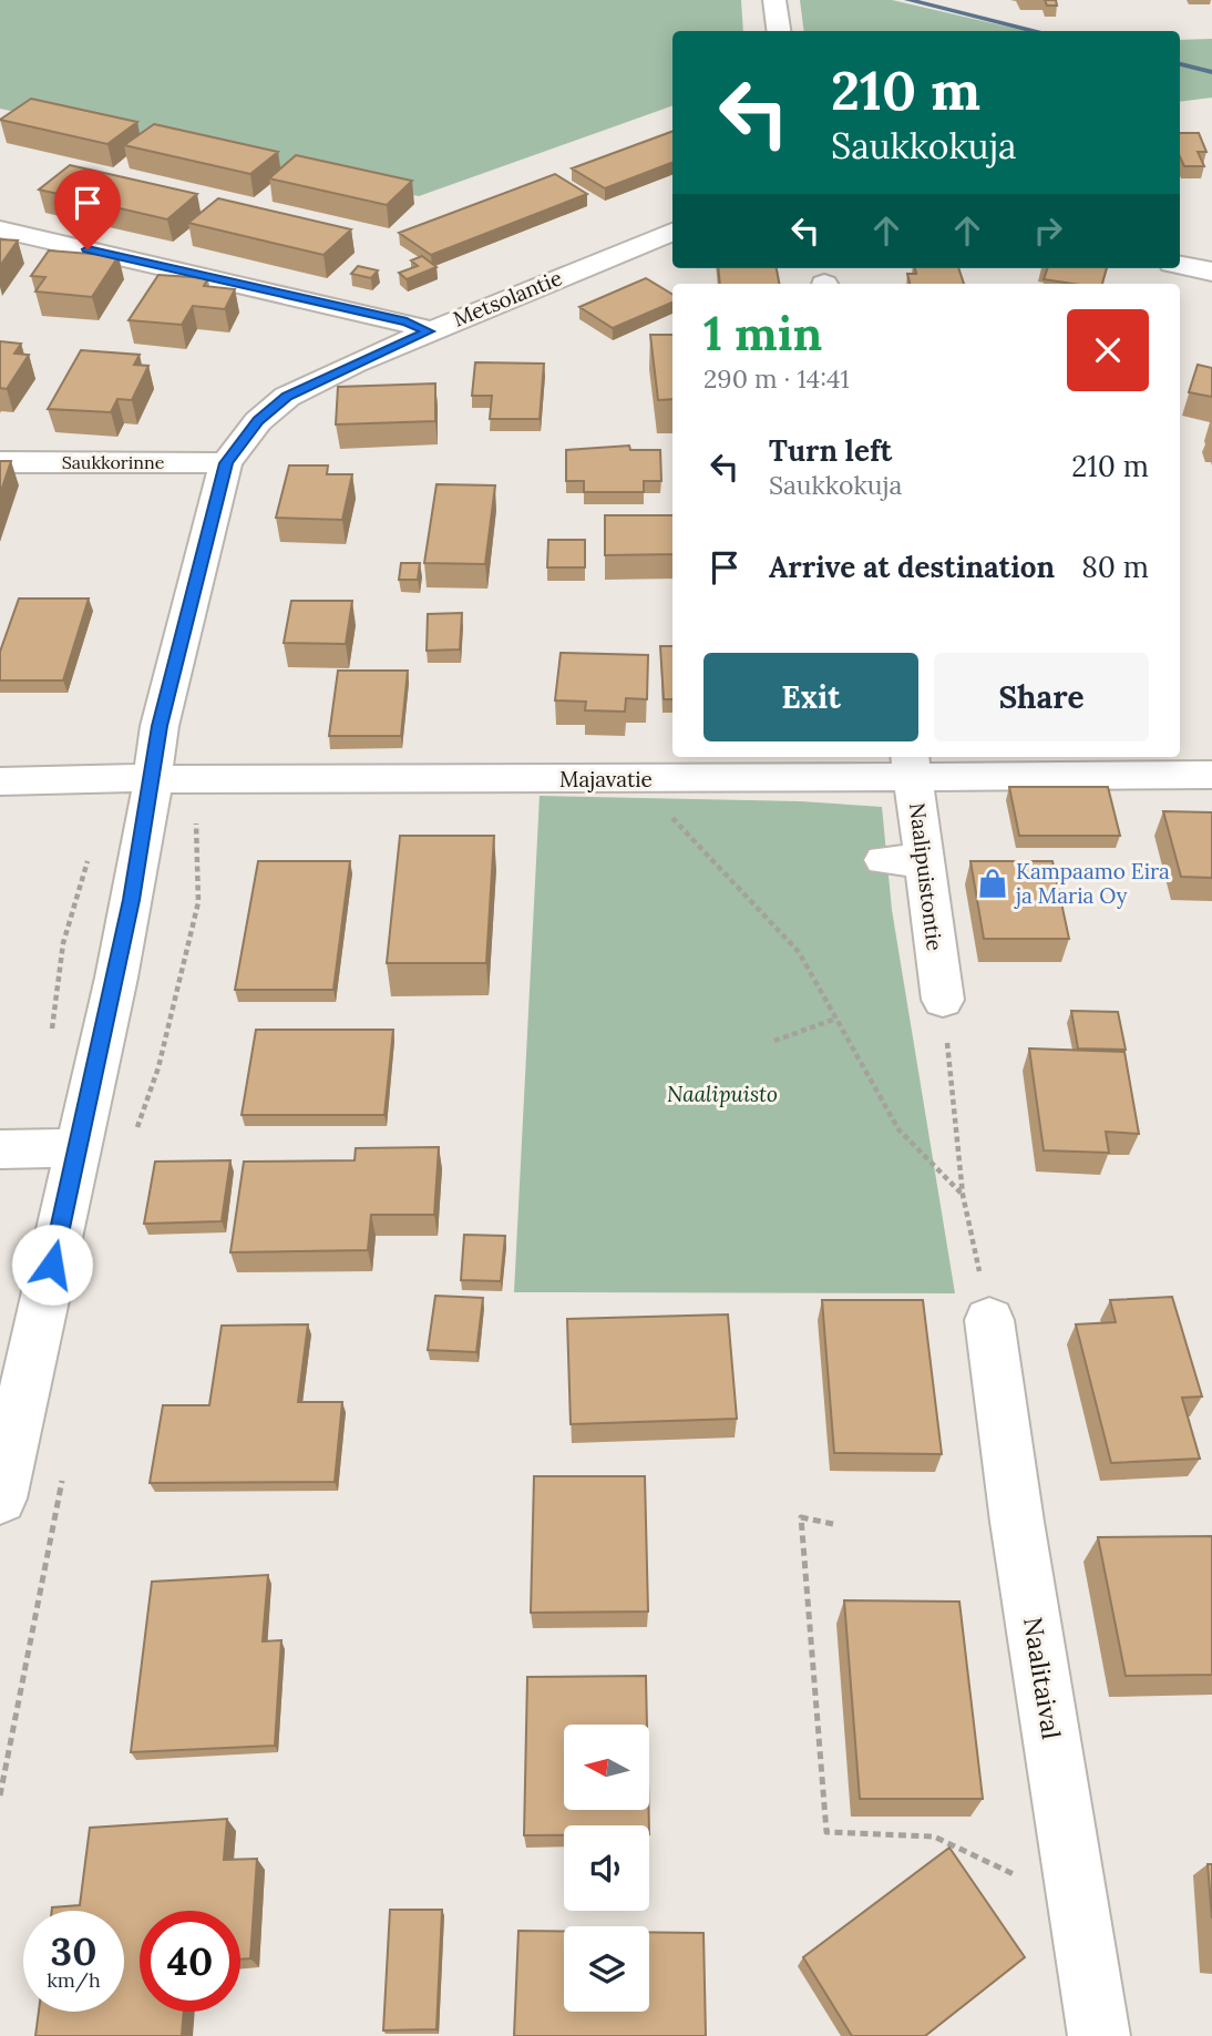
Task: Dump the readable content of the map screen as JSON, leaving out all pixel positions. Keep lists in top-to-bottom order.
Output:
{
  "streets": {
    "street": [
      "Metsolantie",
      "Saukkorinne",
      "Majavatie",
      "Naalipuistontie",
      "Naalitaival"
    ]
  },
  "crossings": [
    ["Metsolantie", "Saukkorinne"],
    ["Metsolantie", "Majavatie"],
    ["Majavatie", "Naalipuistontie"]
  ],
  "parks": ["Naalipuisto"],
  "places": {
    "shop": ["Kampaamo Eira ja Maria Oy"]
  },
  "north": "left",
  "page": {
    "turn": ["210 m", "Saukkokuja"],
    "heading": ["1 min", "290 m · 14:41"],
    "list": [
      {
        "name": "Turn left",
        "note": "Saukkokuja",
        "value": "210 m"
      },
      {
        "name": "Arrive at destination",
        "value": "80 m"
      }
    ],
    "buttons": ["Exit", "Share"],
    "speed": "30 km/h",
    "limit": "40"
  }
}
